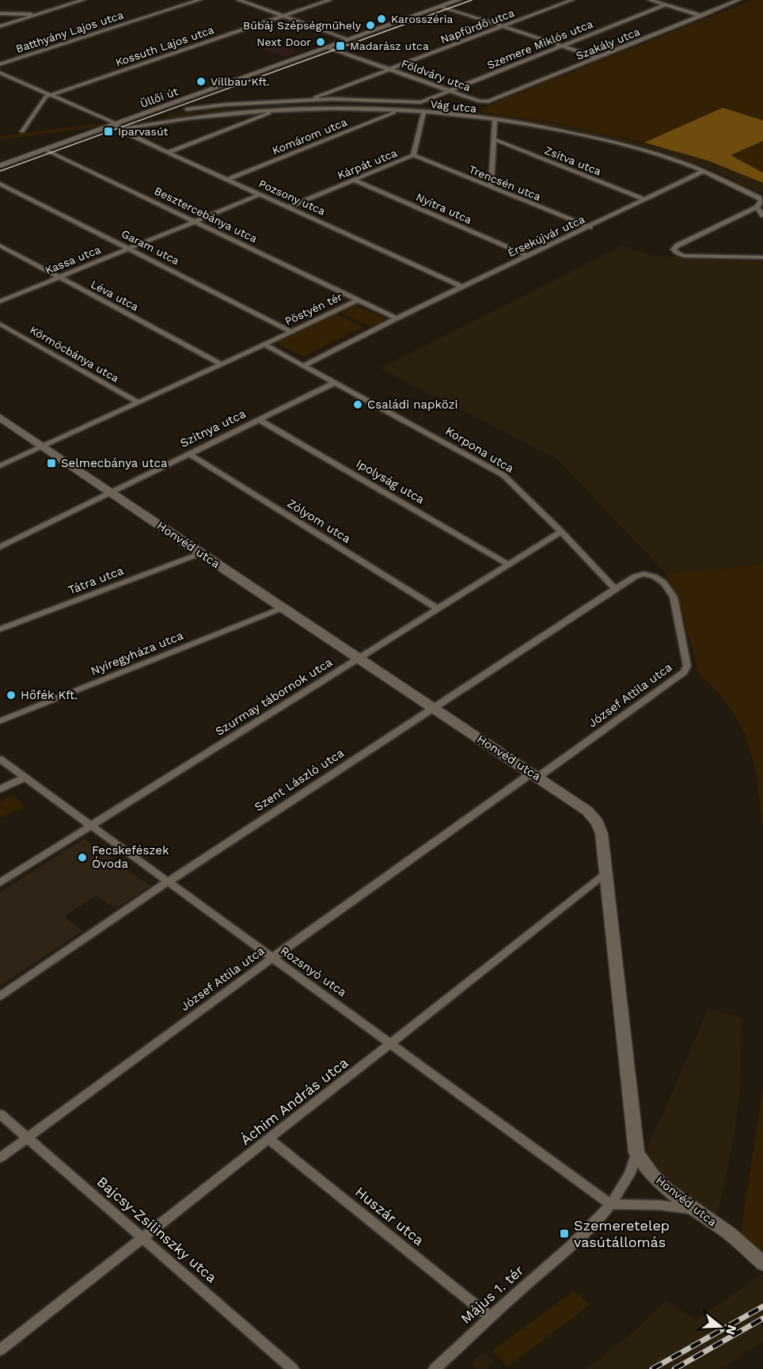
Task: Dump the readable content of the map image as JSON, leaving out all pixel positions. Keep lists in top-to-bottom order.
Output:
{
  "streets": {
    "street": [
      "Napfürdő utca",
      "Batthyány Lajos utca",
      "Szakály utca",
      "Szemere Miklós utca",
      "Kossuth Lajos utca",
      "Földváry utca",
      "Üllői út",
      "Vág utca",
      "Komárom utca",
      "Zsitva utca",
      "Kárpát utca",
      "Trencsén utca",
      "Pozsony utca",
      "Nyitra utca",
      "Besztercebánya utca",
      "Érsekújvár utca",
      "Garam utca",
      "Kassa utca",
      "Léva utca",
      "Pöstyén tér",
      "Körmöcbánya utca",
      "Szitnya utca",
      "Korpona utca",
      "Ipolyság utca",
      "Zólyom utca",
      "Honvéd utca",
      "Tátra utca",
      "Nyíregyháza utca",
      "József Attila utca",
      "Szurmay tábornok utca",
      "Szent László utca",
      "Rozsnyó utca",
      "Áchim András utca",
      "Huszár utca",
      "Bajcsy-Zsilinszky utca",
      "Május 1. tér"
    ]
  },
  "crossings": [
    ["Napfürdő utca", "Földváry utca"],
    ["Napfürdő utca", "Vág utca"],
    ["Szakály utca", "Földváry utca"],
    ["Szemere Miklós utca", "Földváry utca"],
    ["Szemere Miklós utca", "Vág utca"],
    ["Kossuth Lajos utca", "Pozsony utca"],
    ["Földváry utca", "Üllői út"],
    ["Üllői út", "Pozsony utca"],
    ["Üllői út", "Besztercebánya utca"],
    ["Vág utca", "Komárom utca"],
    ["Vág utca", "Kárpát utca"],
    ["Vág utca", "Pozsony utca"],
    ["Vág utca", "Érsekújvár utca"],
    ["Komárom utca", "Pozsony utca"],
    ["Zsitva utca", "Érsekújvár utca"],
    ["Kárpát utca", "Trencsén utca"],
    ["Kárpát utca", "Pozsony utca"],
    ["Kárpát utca", "Nyitra utca"],
    ["Trencsén utca", "Érsekújvár utca"],
    ["Pozsony utca", "Érsekújvár utca"],
    ["Pozsony utca", "Kassa utca"],
    ["Nyitra utca", "Érsekújvár utca"],
    ["Besztercebánya utca", "Kassa utca"],
    ["Besztercebánya utca", "Pöstyén tér"],
    ["Érsekújvár utca", "Pöstyén tér"],
    ["Garam utca", "Kassa utca"],
    ["Garam utca", "Pöstyén tér"],
    ["Kassa utca", "Léva utca"],
    ["Szitnya utca", "Korpona utca"],
    ["Szitnya utca", "Ipolyság utca"],
    ["Szitnya utca", "Zólyom utca"],
    ["Szitnya utca", "Honvéd utca"],
    ["Korpona utca", "József Attila utca"],
    ["Korpona utca", "Szurmay tábornok utca"],
    ["Korpona utca", "Szent László utca"],
    ["Ipolyság utca", "Szurmay tábornok utca"],
    ["Zólyom utca", "Szurmay tábornok utca"],
    ["Honvéd utca", "Tátra utca"],
    ["Honvéd utca", "Nyíregyháza utca"],
    ["Honvéd utca", "József Attila utca"],
    ["Honvéd utca", "Szurmay tábornok utca"],
    ["Honvéd utca", "Szent László utca"],
    ["Honvéd utca", "Áchim András utca"],
    ["József Attila utca", "Szent László utca"],
    ["József Attila utca", "Rozsnyó utca"],
    ["József Attila utca", "Bajcsy-Zsilinszky utca"],
    ["Szurmay tábornok utca", "Rozsnyó utca"],
    ["Szent László utca", "Rozsnyó utca"],
    ["Rozsnyó utca", "Áchim András utca"],
    ["Rozsnyó utca", "Május 1. tér"],
    ["Áchim András utca", "Huszár utca"],
    ["Áchim András utca", "Bajcsy-Zsilinszky utca"],
    ["Huszár utca", "Május 1. tér"]
  ],
  "places": {
    "other": [
      "Karosszéria",
      "Bűbáj Szépségműhely",
      "Next Door",
      "Villbau Kft.",
      "Családi napközi",
      "Hőfék Kft.",
      "Fecskefészek Óvoda"
    ],
    "transit": [
      "Madarász utca",
      "Iparvasút",
      "Selmecbánya utca",
      "Szemeretelep vasútállomás"
    ]
  },
  "north": "right"
}
